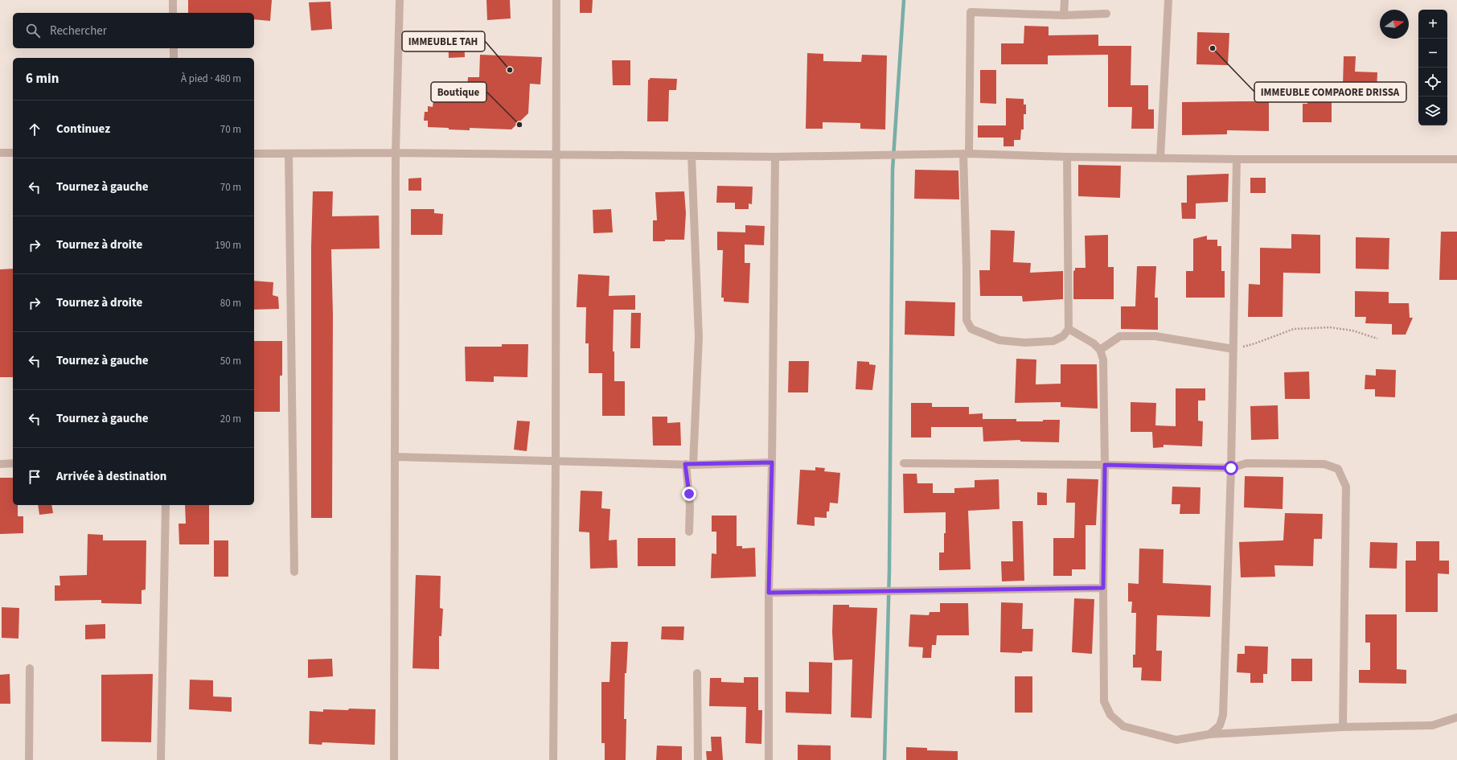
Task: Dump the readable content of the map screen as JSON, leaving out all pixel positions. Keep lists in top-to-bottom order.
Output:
{
  "places": ["IMMEUBLE COMPAORE DRISSA", "IMMEUBLE TAH", "Boutique"],
  "north": "right",
  "page": {
    "map_buttons": ["+", "−"],
    "search": "Rechercher",
    "heading": ["6 min", "À pied · 480 m"],
    "list": [
      ["Continuez", "70 m"],
      ["Tournez à gauche", "70 m"],
      ["Tournez à droite", "190 m"],
      ["Tournez à droite", "80 m"],
      ["Tournez à gauche", "50 m"],
      ["Tournez à gauche", "20 m"],
      "Arrivée à destination"
    ]
  }
}
